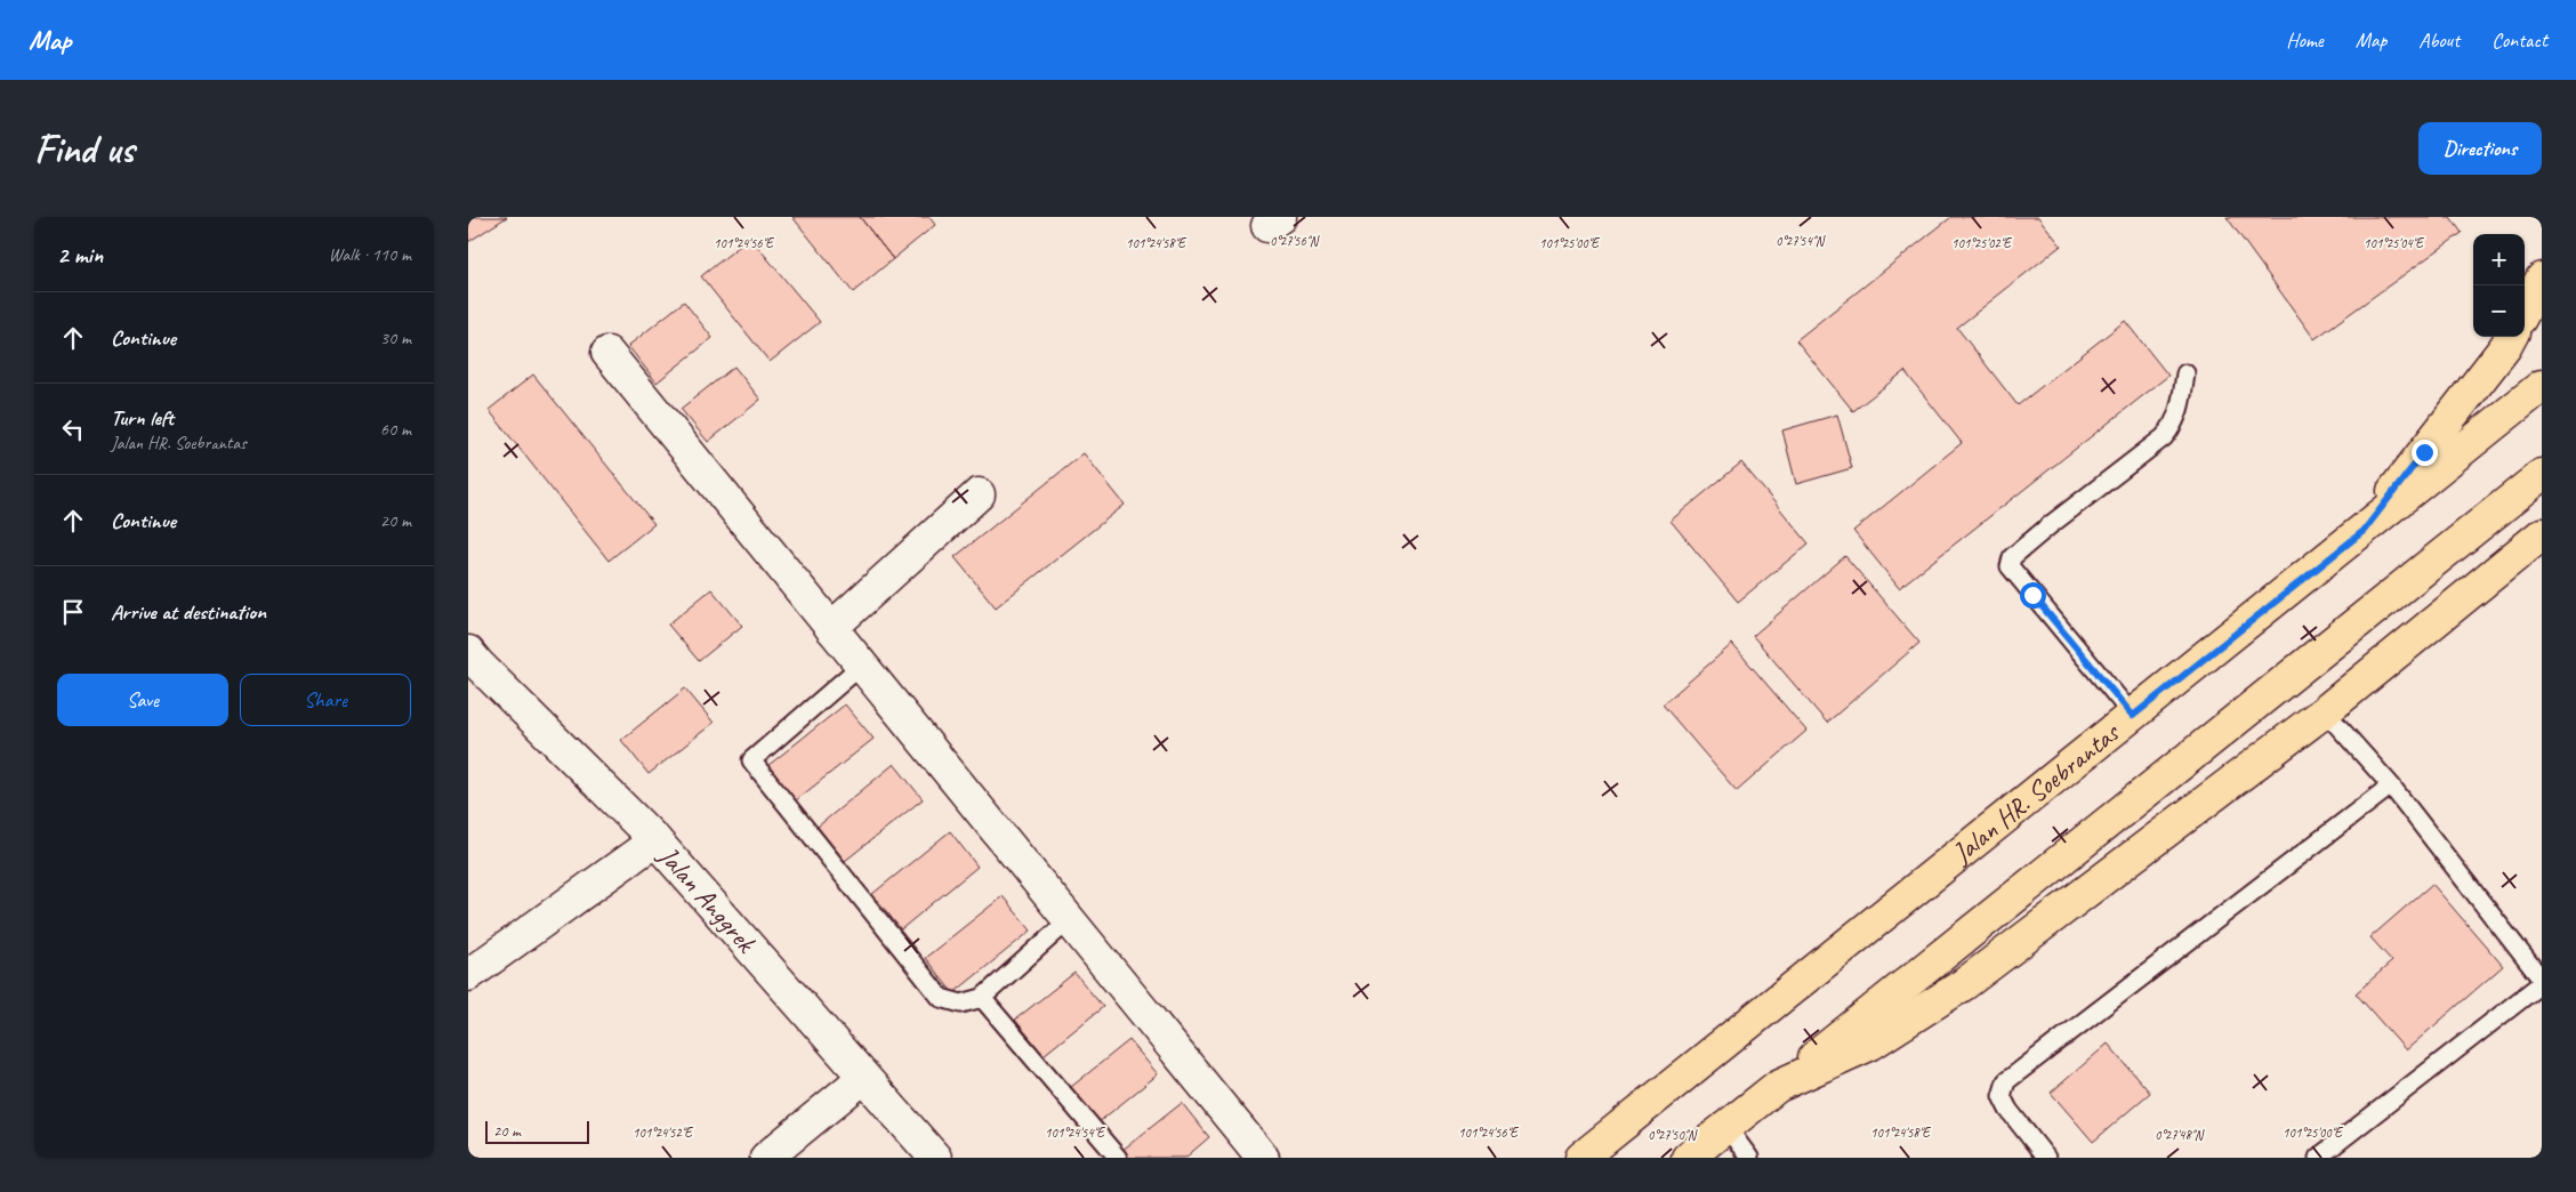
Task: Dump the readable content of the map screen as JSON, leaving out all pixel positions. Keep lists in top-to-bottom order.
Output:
{
  "streets": {
    "main road": ["Jalan HR. Soebrantas"],
    "street": ["Jalan Anggrek"]
  },
  "scale_bar": "20 m",
  "page": {
    "header": "Map",
    "nav": [
      "Home",
      "Map",
      "About",
      "Contact"
    ],
    "buttons": [
      "Directions",
      ["Save", "Share"]
    ],
    "title": "Find us",
    "heading": ["2 min", "Walk · 110 m"],
    "map_buttons": ["+", "−"],
    "list": [
      ["Continue", "30 m"],
      ["Turn left", "Jalan HR. Soebrantas", "60 m"],
      ["Continue", "20 m"],
      "Arrive at destination"
    ],
    "scale": "20 m"
  },
  "coordinates": [
    "0°27'56\"N",
    "0°27'54\"N",
    "101°24'56\"E",
    "101°24'58\"E",
    "101°25'00\"E",
    "101°25'02\"E",
    "101°25'04\"E",
    "101°24'52\"E",
    "101°24'54\"E",
    "0°27'50\"N",
    "0°27'48\"N"
  ]
}
